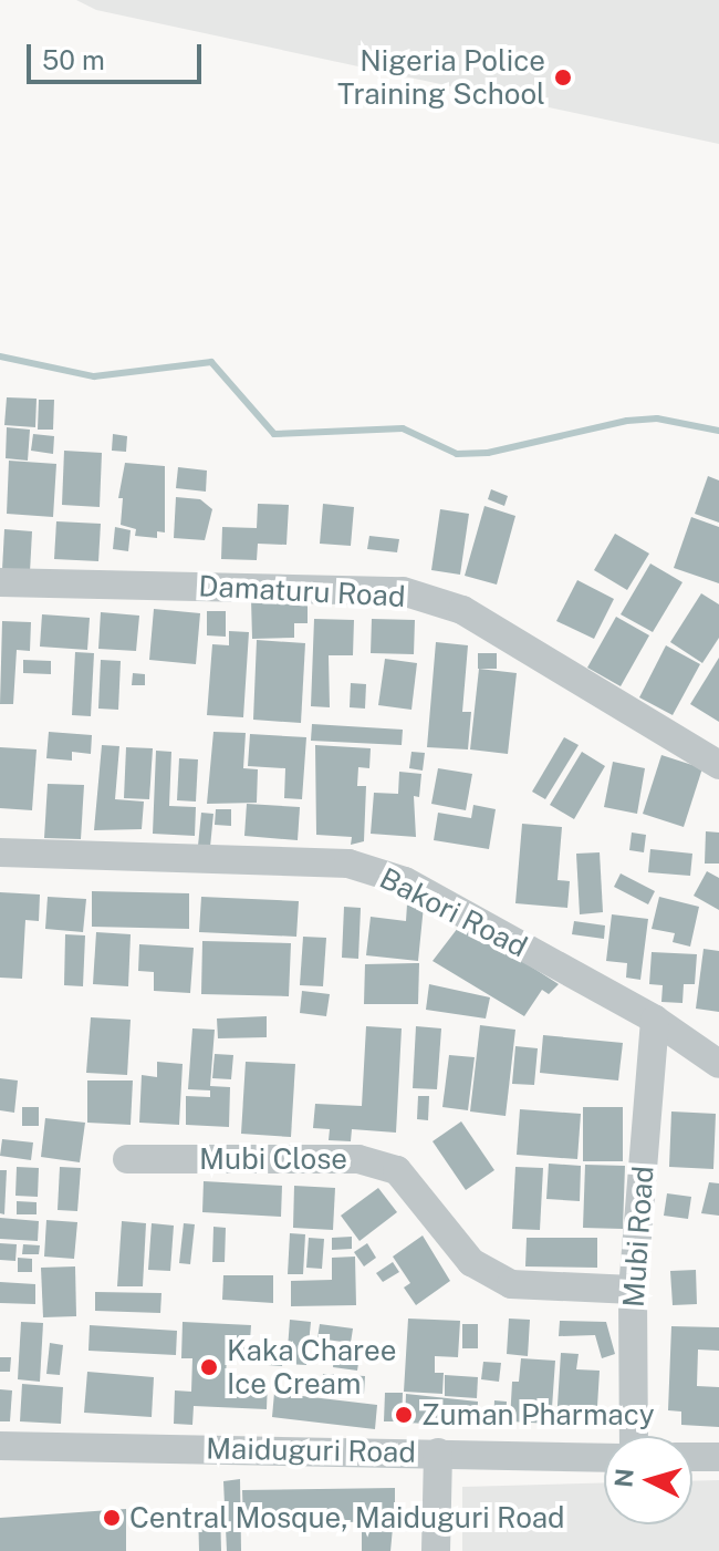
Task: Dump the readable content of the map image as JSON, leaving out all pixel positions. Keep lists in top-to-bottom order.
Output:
{
  "streets": {
    "street": [
      "Damaturu Road",
      "Bakori Road",
      "Mubi Close",
      "Mubi Road",
      "Maiduguri Road"
    ]
  },
  "crossings": [
    ["Bakori Road", "Mubi Road"],
    ["Mubi Close", "Mubi Road"]
  ],
  "places": [
    "Nigeria Police Training School",
    "Kaka Charee Ice Cream",
    "Zuman Pharmacy",
    "Central Mosque, Maiduguri Road"
  ],
  "scale_bar": "50 m",
  "north": "left"
}
